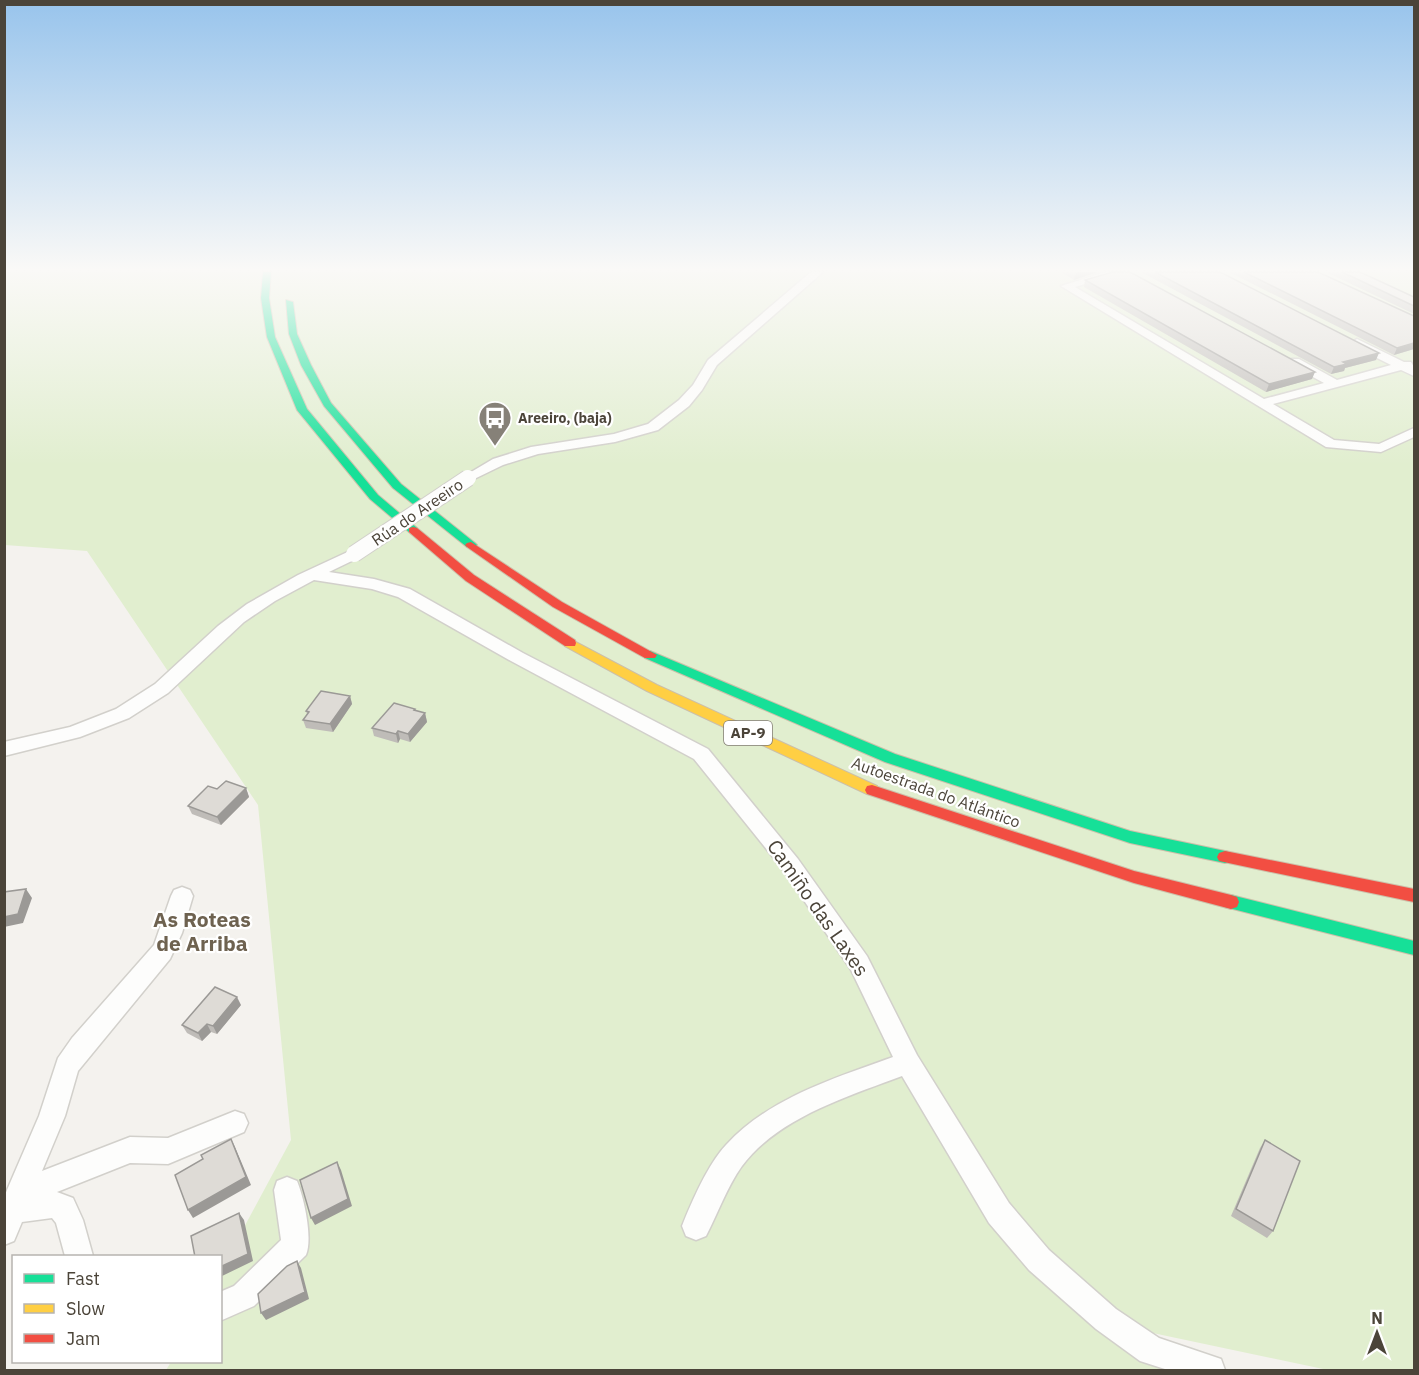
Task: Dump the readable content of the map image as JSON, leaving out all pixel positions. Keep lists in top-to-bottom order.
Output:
{
  "streets": {
    "highway": ["AP-9", "Autoestrada do Atlántico"],
    "street": ["Rúa do Areeiro", "Camiño das Laxes"]
  },
  "crossings": [
    ["Rúa do Areeiro", "Camiño das Laxes"]
  ],
  "districts": ["As Roteas de Arriba"],
  "places": {
    "bus stop": ["Areeiro, (baja)"]
  },
  "legend": ["Fast", "Slow", "Jam"],
  "north": "top"
}
